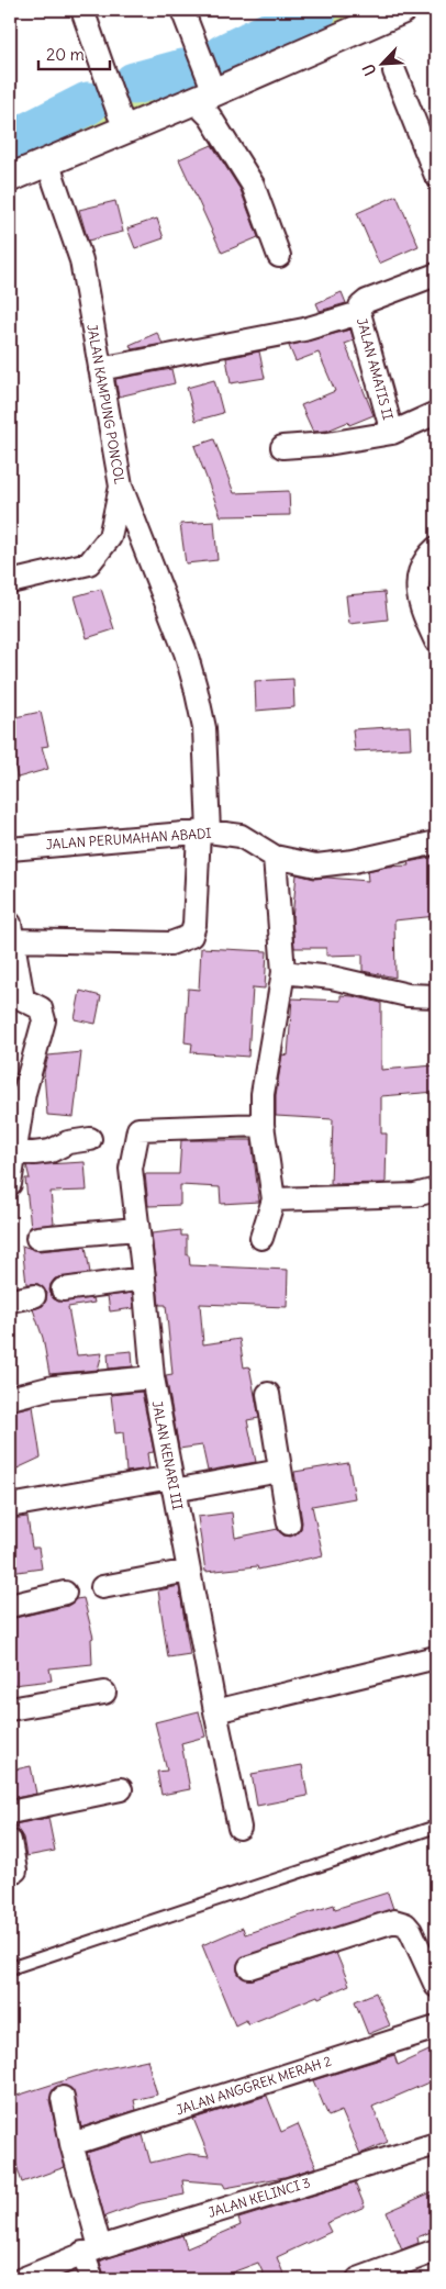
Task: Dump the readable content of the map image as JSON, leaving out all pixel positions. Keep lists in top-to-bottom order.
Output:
{
  "streets": {
    "street": [
      "JALAN AMATIS II",
      "JALAN KAMPUNG PONCOL",
      "JALAN PERUMAHAN ABADI",
      "JALAN KENARI III",
      "JALAN ANGGREK MERAH 2",
      "JALAN KELINCI 3"
    ]
  },
  "scale_bar": "20 m",
  "north": "bottom left"
}
